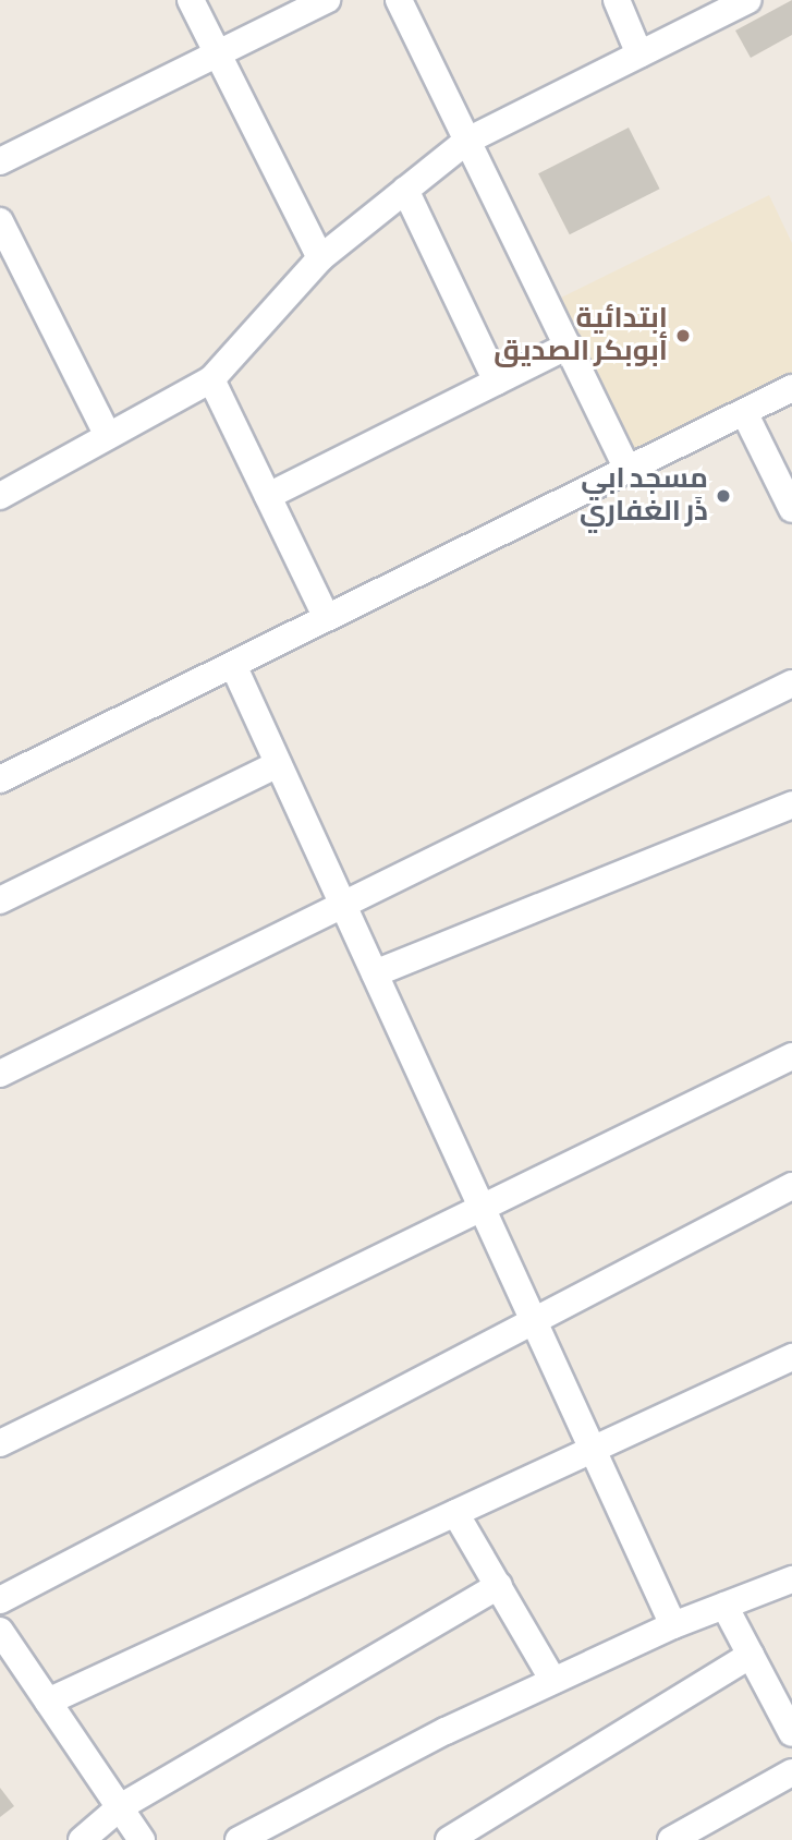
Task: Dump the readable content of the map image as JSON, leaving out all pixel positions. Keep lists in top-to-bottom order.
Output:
{
  "places": ["إبتدائية أبوبكر الصديق", "مسجد ابي ذَر الغفاري"]
}
